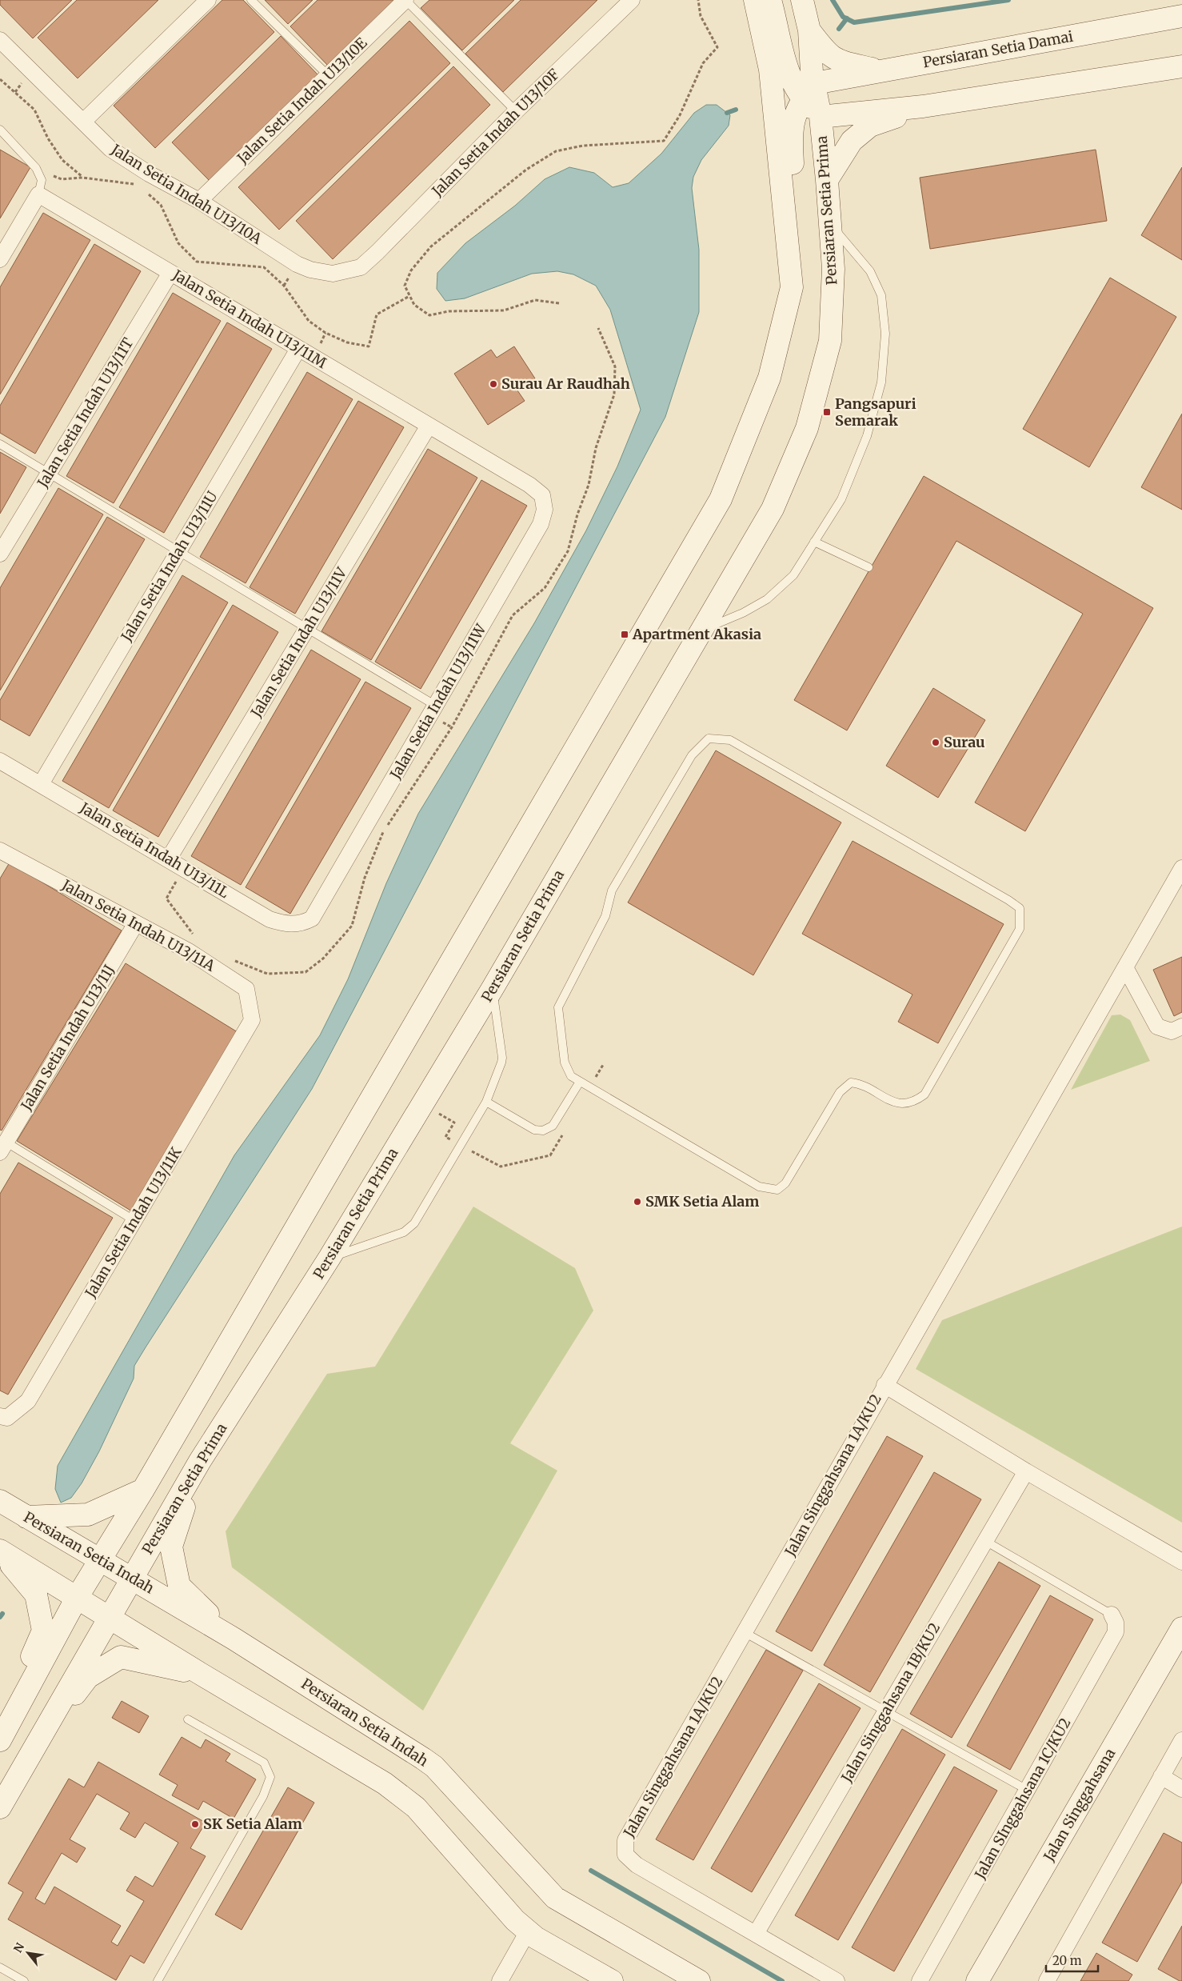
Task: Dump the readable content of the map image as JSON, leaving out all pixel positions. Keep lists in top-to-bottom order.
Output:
{
  "streets": {
    "street": [
      "Persiaran Setia Damai",
      "Jalan Setia Indah U13/10E",
      "Jalan Setia Indah U13/10F",
      "Jalan Setia Indah U13/10A",
      "Persiaran Setia Prima",
      "Jalan Setia Indah U13/11M",
      "Jalan Setia Indah U13/11T",
      "Jalan Setia Indah U13/11U",
      "Jalan Setia Indah U13/11V",
      "Jalan Setia Indah U13/11W",
      "Jalan Setia Indah U13/11L",
      "Jalan Setia Indah U13/11A",
      "Jalan Setia Indah U13/11J",
      "Jalan Setia Indah U13/11K",
      "Jalan Singgahsana 1A/KU2",
      "Persiaran Setia Indah",
      "Jalan Singgahsana 1B/KU2",
      "Jalan SInggahsana 1C/KU2",
      "Jalan Singgahsana"
    ]
  },
  "crossings": [
    ["Persiaran Setia Damai", "Persiaran Setia Prima"],
    ["Jalan Setia Indah U13/10E", "Jalan Setia Indah U13/10A"],
    ["Jalan Setia Indah U13/10F", "Jalan Setia Indah U13/10A"],
    ["Persiaran Setia Prima", "Persiaran Setia Indah"],
    ["Jalan Setia Indah U13/11M", "Jalan Setia Indah U13/11T"],
    ["Jalan Setia Indah U13/11M", "Jalan Setia Indah U13/11U"],
    ["Jalan Setia Indah U13/11M", "Jalan Setia Indah U13/11V"],
    ["Jalan Setia Indah U13/11M", "Jalan Setia Indah U13/11W"],
    ["Jalan Setia Indah U13/11U", "Jalan Setia Indah U13/11L"],
    ["Jalan Setia Indah U13/11V", "Jalan Setia Indah U13/11L"],
    ["Jalan Setia Indah U13/11W", "Jalan Setia Indah U13/11L"],
    ["Jalan Setia Indah U13/11A", "Jalan Setia Indah U13/11J"],
    ["Jalan Setia Indah U13/11A", "Jalan Setia Indah U13/11K"],
    ["Jalan Singgahsana 1A/KU2", "Jalan Singgahsana 1B/KU2"]
  ],
  "places": {
    "other": [
      "Surau Ar Raudhah",
      "Surau",
      "SMK Setia Alam",
      "SK Setia Alam"
    ],
    "transit": ["Pangsapuri Semarak", "Apartment Akasia"]
  },
  "scale_bar": "20 m",
  "north": "top left"
}
